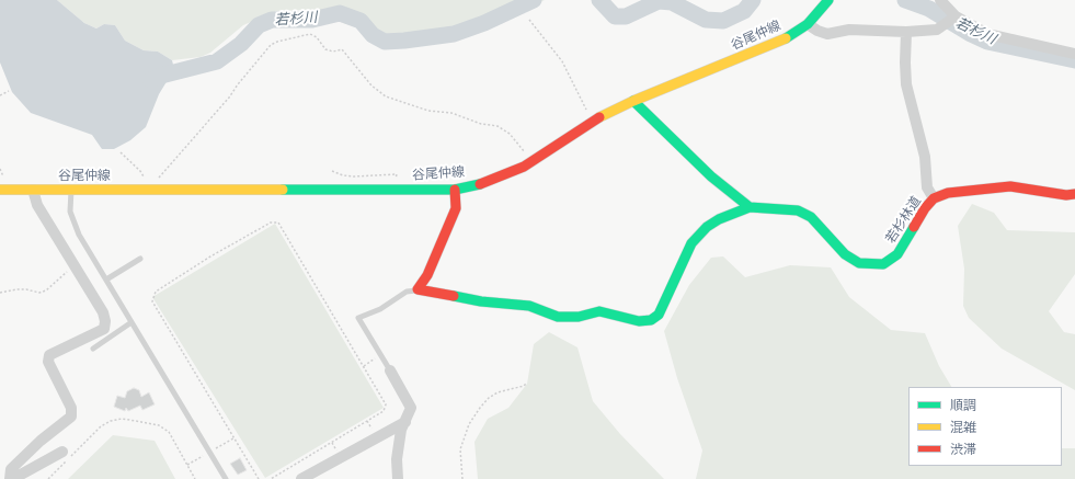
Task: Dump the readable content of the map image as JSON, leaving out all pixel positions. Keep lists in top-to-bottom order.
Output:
{
  "streets": {
    "street": ["谷尾仲線", "若杉林道"]
  },
  "crossings": [
    ["谷尾仲線", "若杉林道"]
  ],
  "water": ["若杉川"],
  "legend": ["順調", "混雑", "渋滞"]
}
